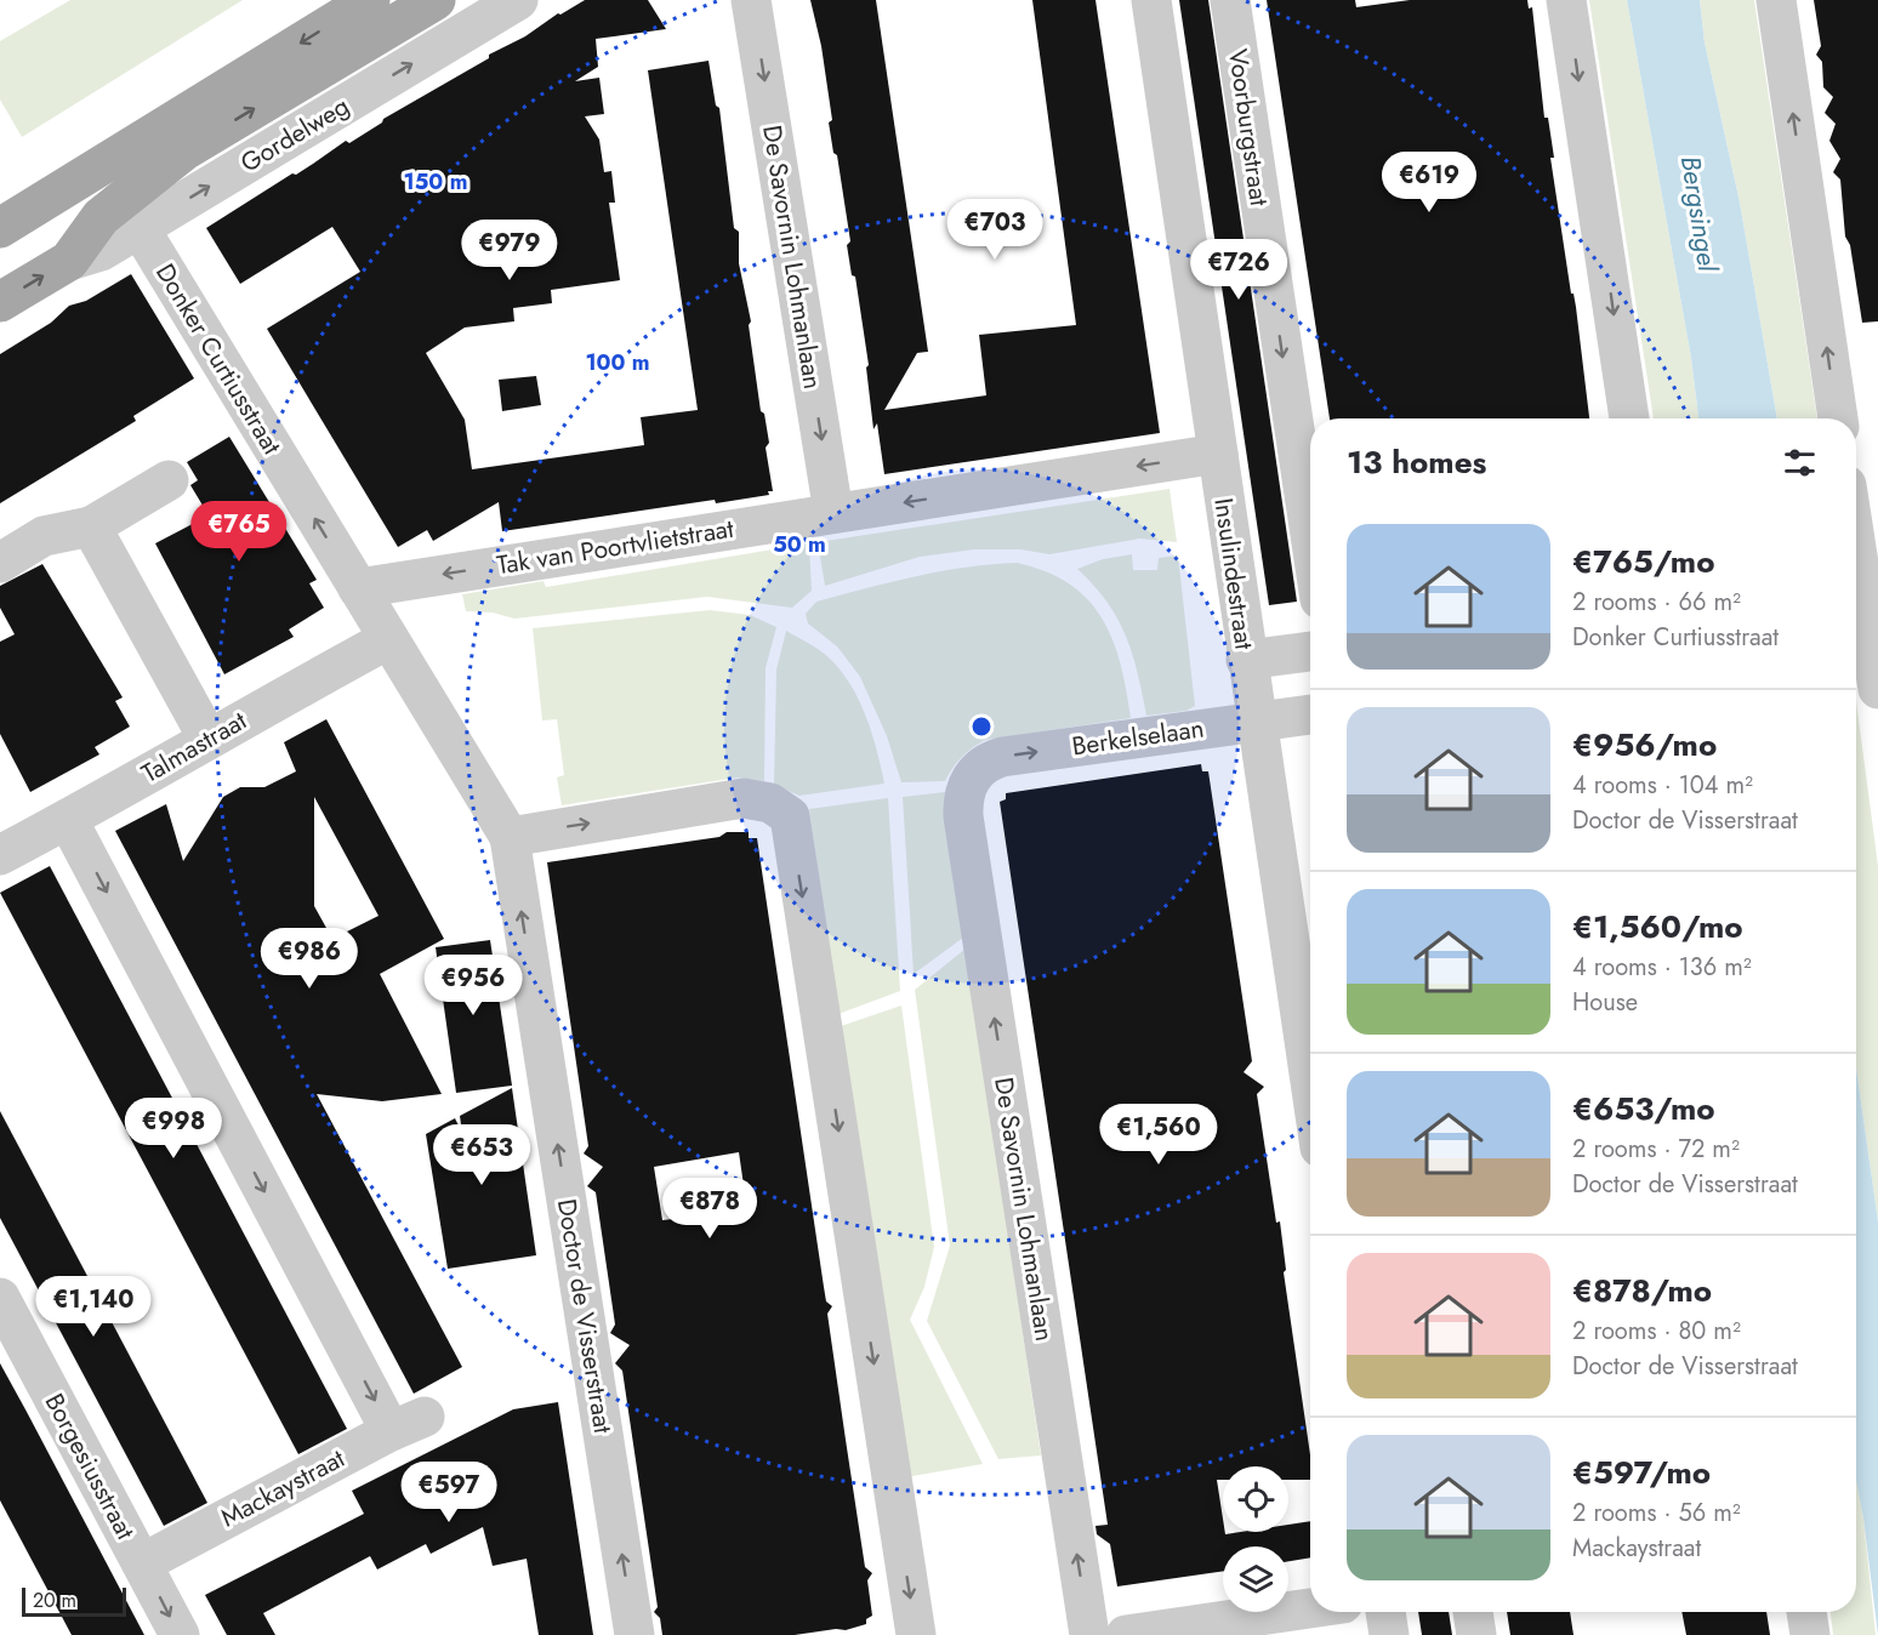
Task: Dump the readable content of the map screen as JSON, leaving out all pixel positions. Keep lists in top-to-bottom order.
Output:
{
  "streets": {
    "main road": ["Gordelweg"],
    "street": [
      "Voorburgstraat",
      "De Savornin Lohmanlaan",
      "Donker Curtiusstraat",
      "Tak van Poortvlietstraat",
      "Insulindestraat",
      "Berkelselaan",
      "Talmastraat",
      "Doctor de Visserstraat",
      "Borgesiusstraat",
      "Mackaystraat"
    ]
  },
  "crossings": [
    ["Gordelweg", "Donker Curtiusstraat"],
    ["De Savornin Lohmanlaan", "Tak van Poortvlietstraat"],
    ["De Savornin Lohmanlaan", "Berkelselaan"],
    ["Donker Curtiusstraat", "Tak van Poortvlietstraat"],
    ["Donker Curtiusstraat", "Talmastraat"],
    ["Donker Curtiusstraat", "Doctor de Visserstraat"],
    ["Tak van Poortvlietstraat", "Insulindestraat"],
    ["Insulindestraat", "Berkelselaan"],
    ["Talmastraat", "Doctor de Visserstraat"],
    ["Talmastraat", "Mackaystraat"],
    ["Borgesiusstraat", "Mackaystraat"]
  ],
  "one_way": ["Tak van Poortvlietstraat", "Berkelselaan", "Doctor de Visserstraat"],
  "water": ["Bergsingel"],
  "scale_bar": "20 m",
  "page": {
    "price": [
      "€619",
      "€703",
      "€979",
      "€726",
      "€765",
      "€986",
      "€956",
      "€998",
      "€1,560",
      "€653",
      "€878",
      "€1,140",
      "€597"
    ],
    "heading": "13 homes",
    "list": [
      {
        "name": "€765/mo",
        "note": "2 rooms · 66 m² · Donker Curtiusstraat"
      },
      {
        "name": "€956/mo",
        "note": "4 rooms · 104 m² · Doctor de Visserstraat"
      },
      {
        "name": "€1,560/mo",
        "note": "4 rooms · 136 m² · House"
      },
      {
        "name": "€653/mo",
        "note": "2 rooms · 72 m² · Doctor de Visserstraat"
      },
      {
        "name": "€878/mo",
        "note": "2 rooms · 80 m² · Doctor de Visserstraat"
      },
      {
        "name": "€597/mo",
        "note": "2 rooms · 56 m² · Mackaystraat"
      }
    ],
    "scale": "20 m"
  },
  "rings": ["150 m", "100 m", "50 m"]
}
